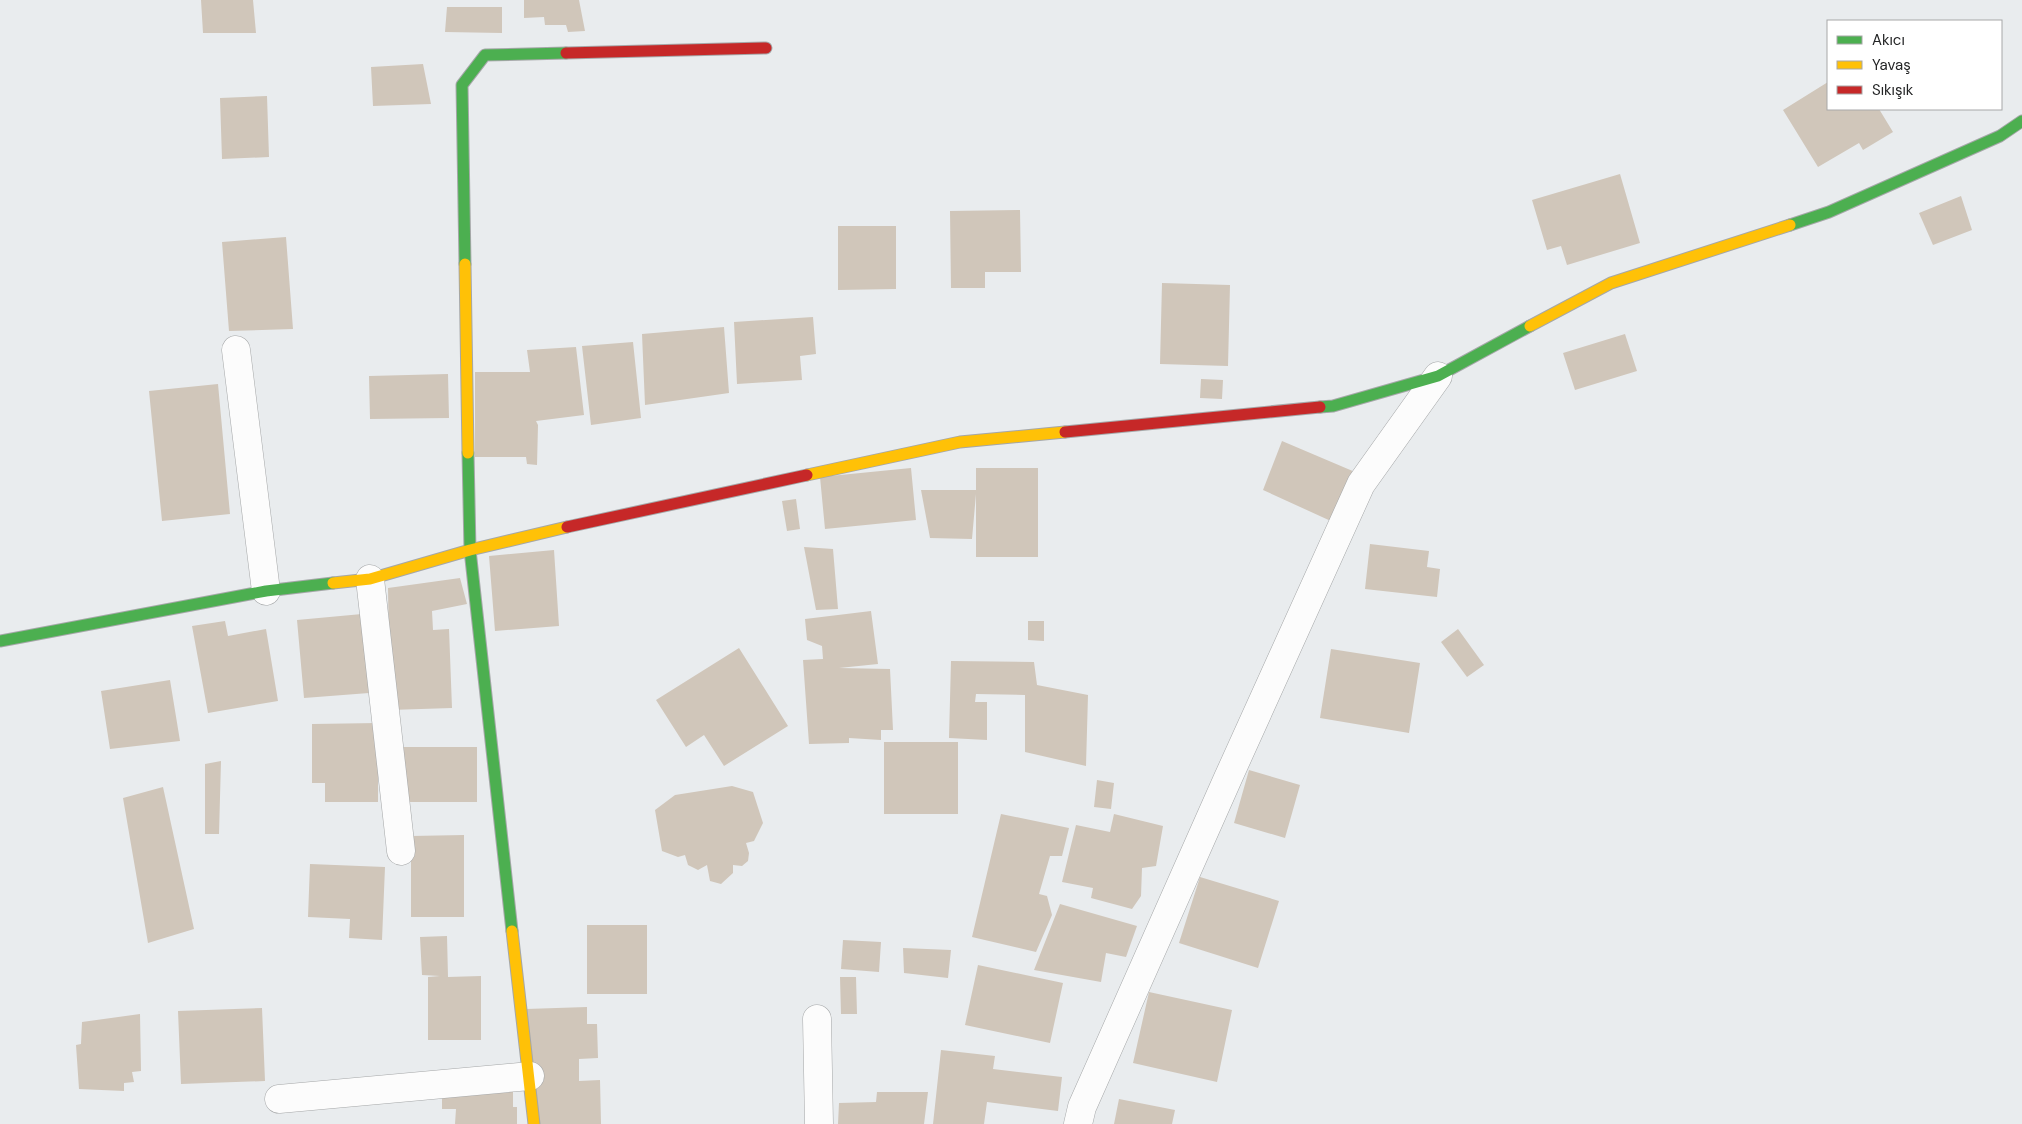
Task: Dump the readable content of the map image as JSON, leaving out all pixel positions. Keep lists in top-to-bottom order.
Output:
{
  "legend": ["Akıcı", "Yavaş", "Sıkışık"]
}
